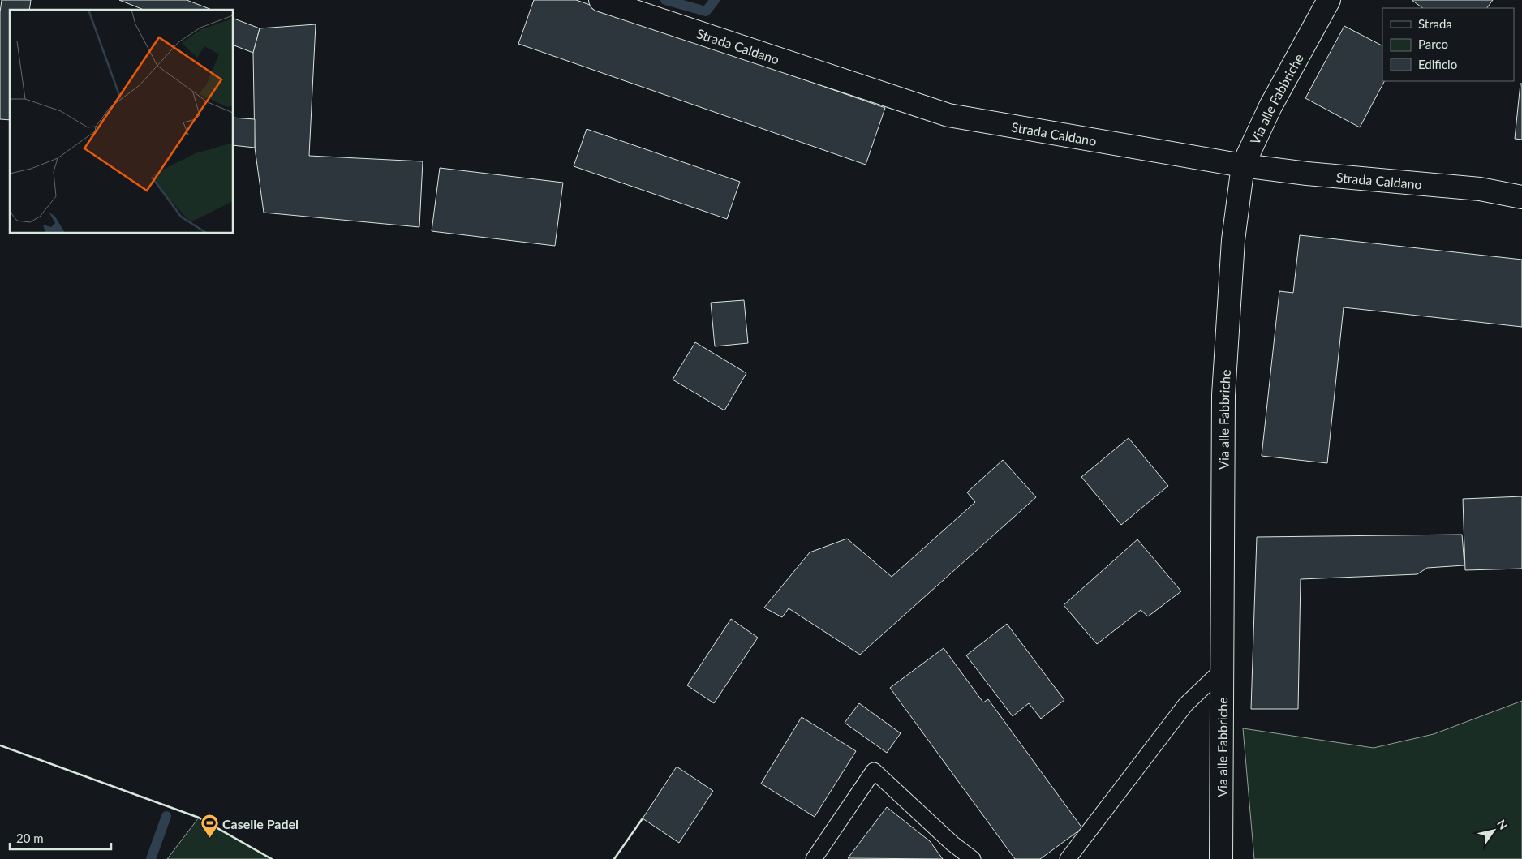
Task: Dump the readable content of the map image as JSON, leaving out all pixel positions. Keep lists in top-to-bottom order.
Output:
{
  "streets": {
    "street": ["Strada Caldano", "Via alle Fabbriche"]
  },
  "crossings": [
    ["Strada Caldano", "Via alle Fabbriche"]
  ],
  "places": {
    "sports": ["Caselle Padel"]
  },
  "legend": ["Strada", "Parco", "Edificio"],
  "scale_bar": "20 m",
  "north": "top right"
}
